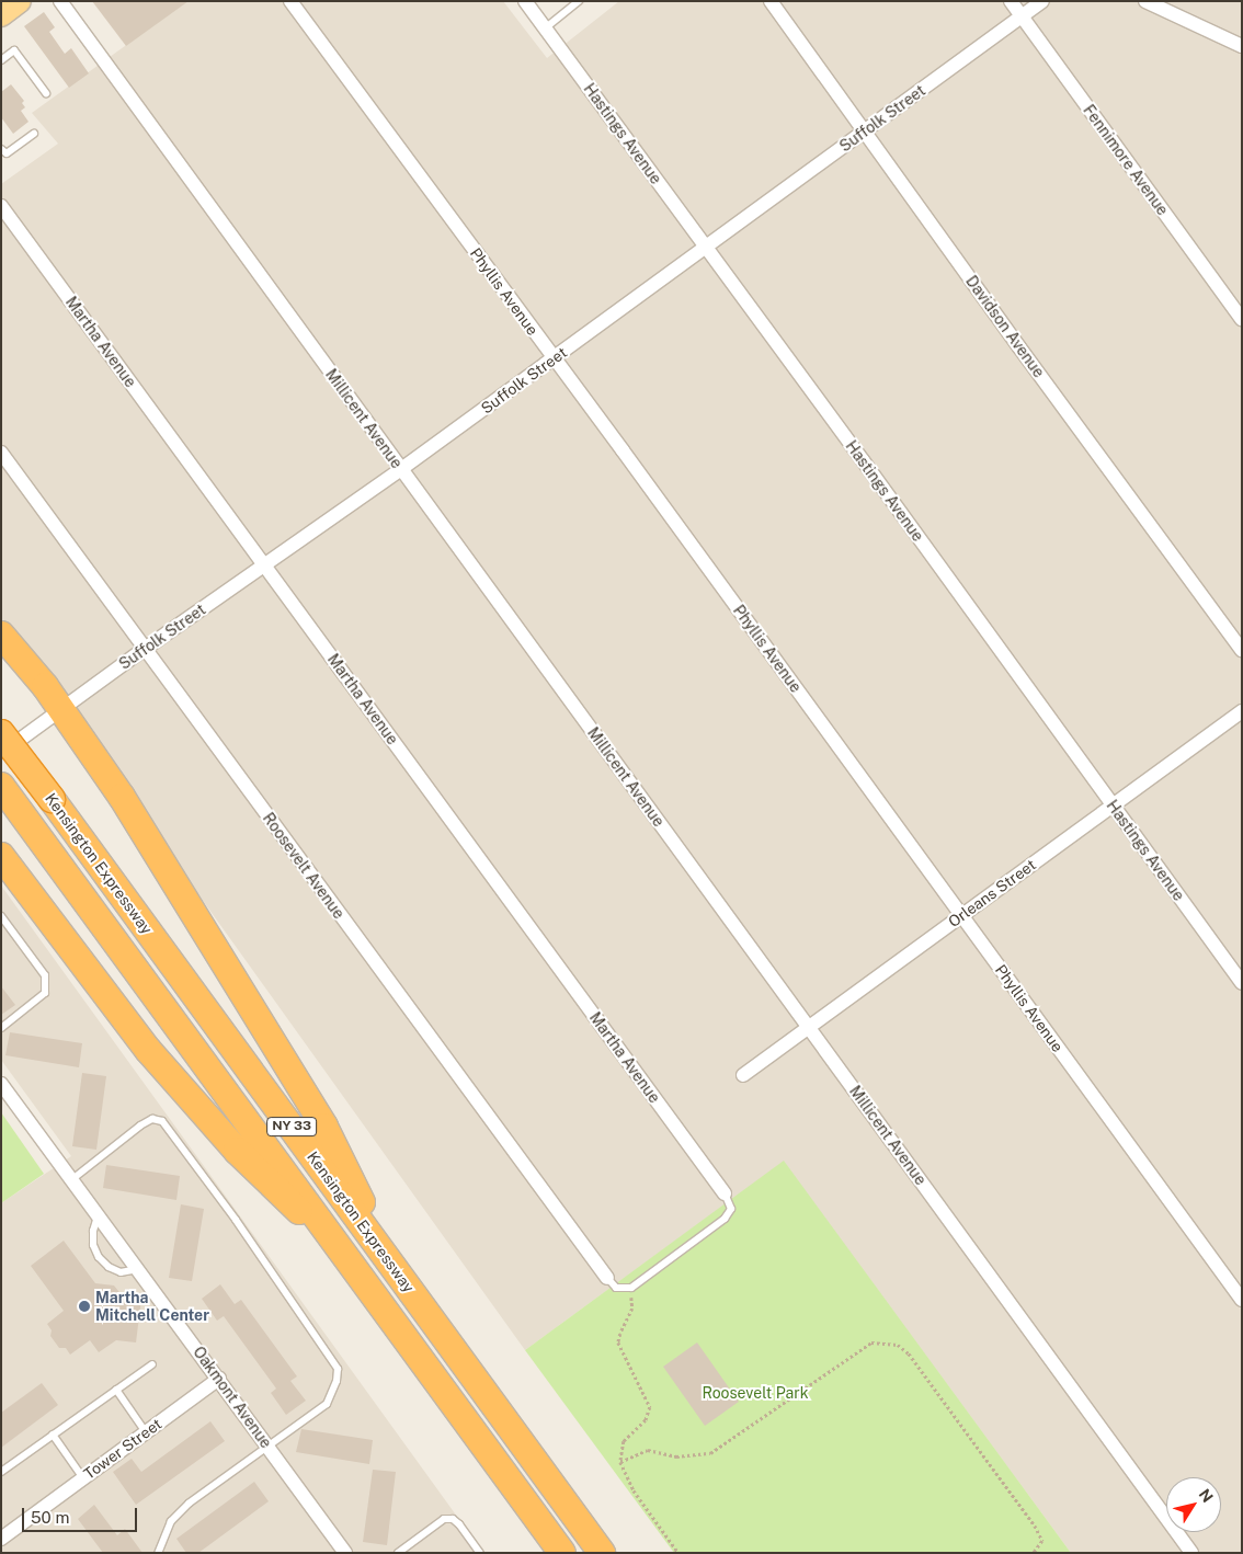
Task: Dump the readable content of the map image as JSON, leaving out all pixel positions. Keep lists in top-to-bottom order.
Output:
{
  "streets": {
    "highway": ["Kensington Expressway", "NY 33"],
    "street": [
      "Suffolk Street",
      "Hastings Avenue",
      "Fennimore Avenue",
      "Phyllis Avenue",
      "Davidson Avenue",
      "Martha Avenue",
      "Millicent Avenue",
      "Roosevelt Avenue",
      "Orleans Street",
      "Oakmont Avenue",
      "Tower Street"
    ]
  },
  "crossings": [
    ["Suffolk Street", "Hastings Avenue"],
    ["Suffolk Street", "Fennimore Avenue"],
    ["Suffolk Street", "Phyllis Avenue"],
    ["Suffolk Street", "Davidson Avenue"],
    ["Suffolk Street", "Martha Avenue"],
    ["Suffolk Street", "Millicent Avenue"],
    ["Suffolk Street", "Roosevelt Avenue"],
    ["Hastings Avenue", "Orleans Street"],
    ["Phyllis Avenue", "Orleans Street"],
    ["Millicent Avenue", "Orleans Street"],
    ["Oakmont Avenue", "Tower Street"]
  ],
  "parks": ["Roosevelt Park"],
  "places": ["Martha Mitchell Center"],
  "scale_bar": "50 m",
  "north": "top right"
}
